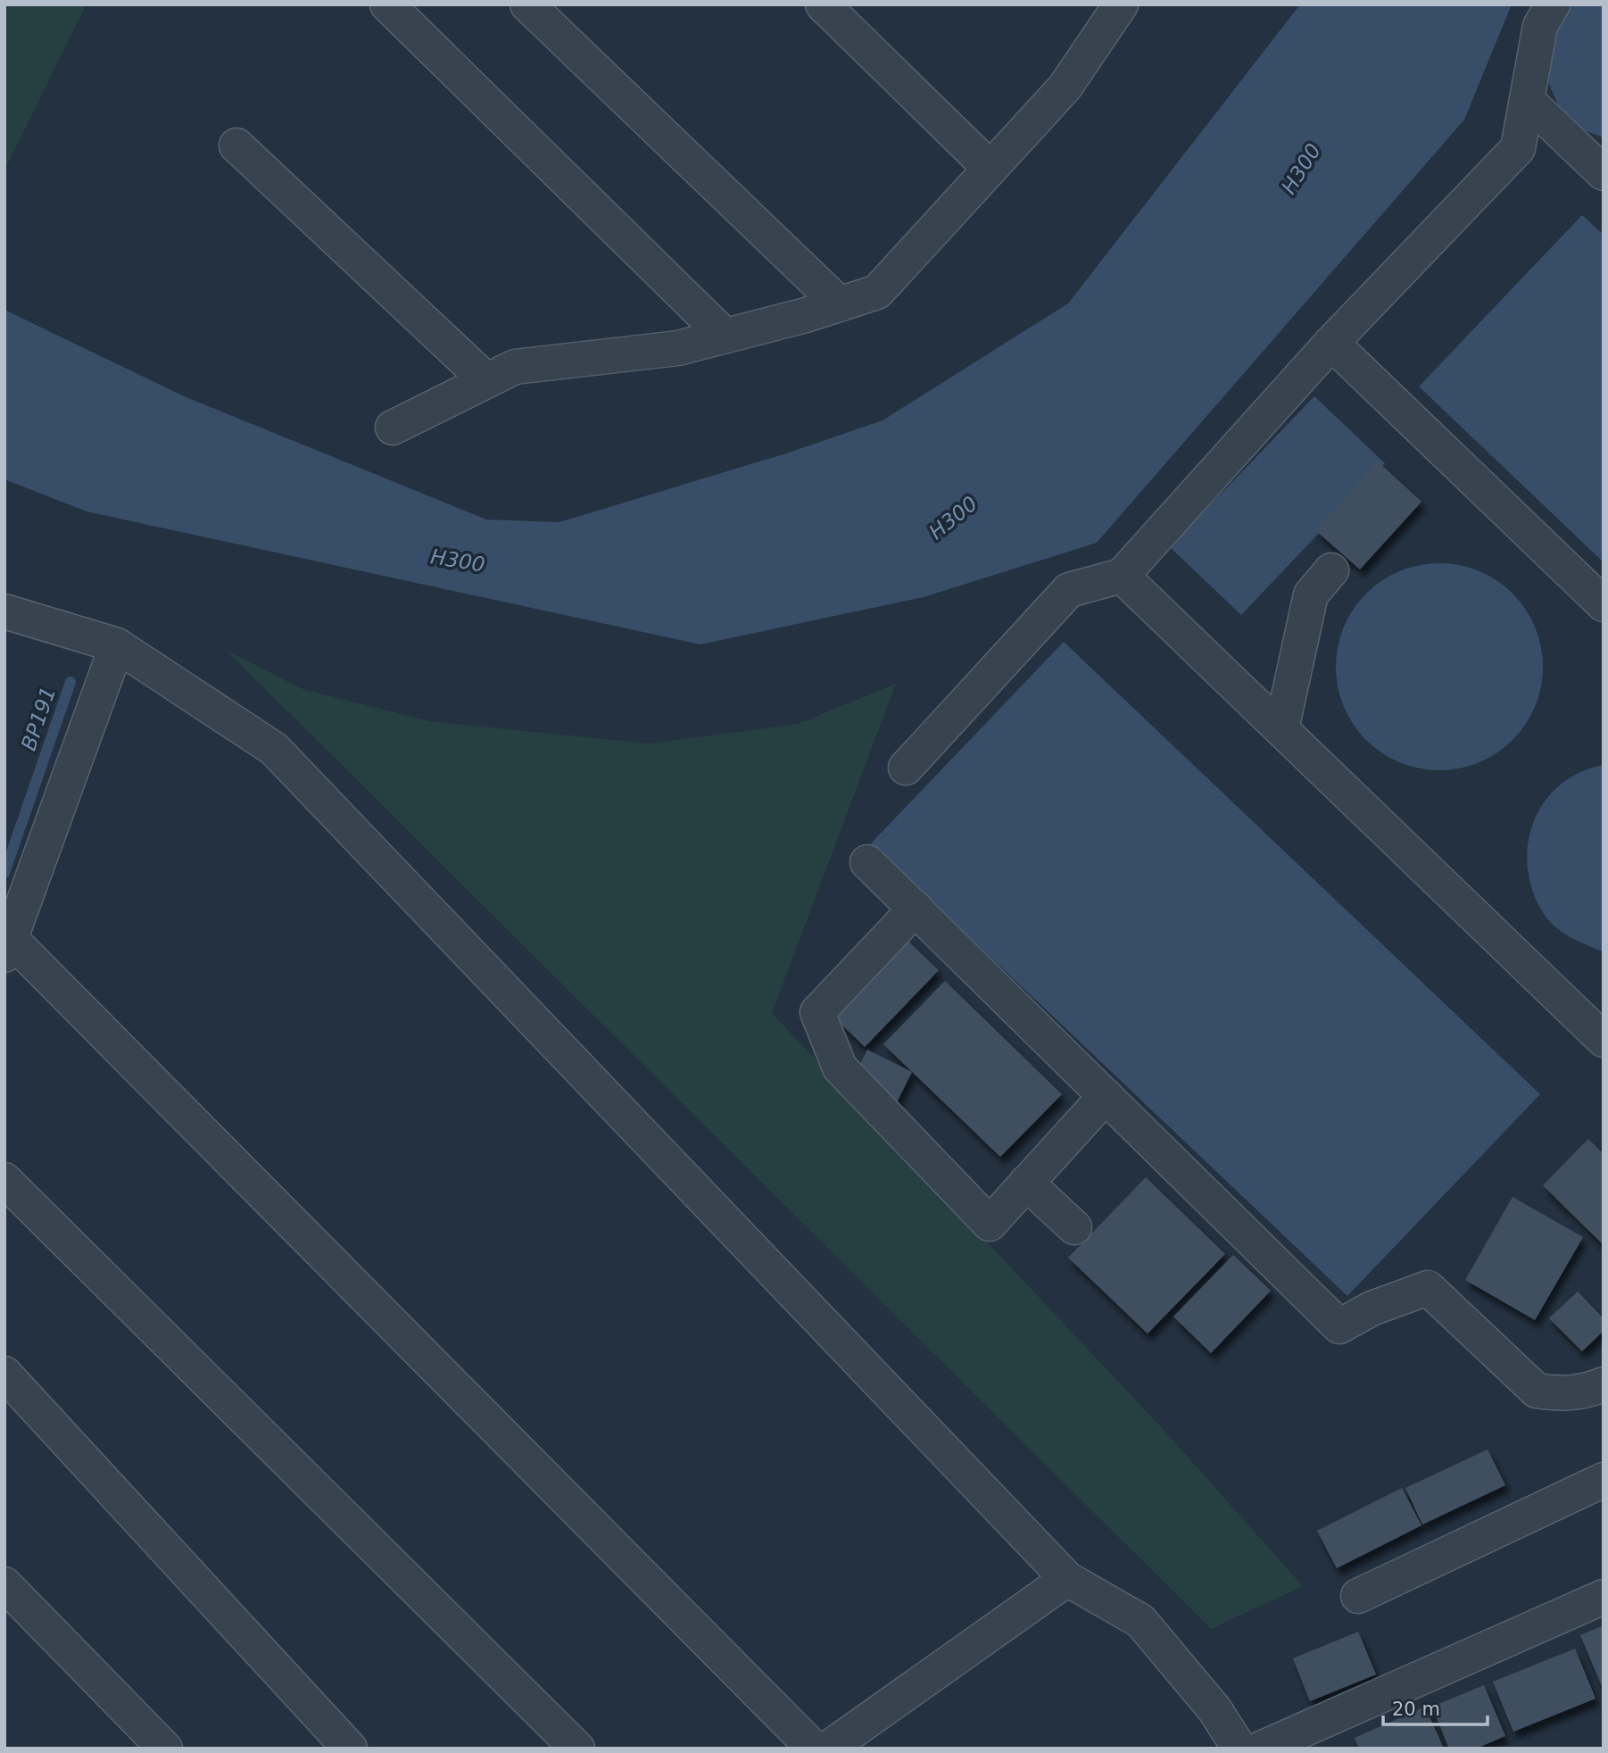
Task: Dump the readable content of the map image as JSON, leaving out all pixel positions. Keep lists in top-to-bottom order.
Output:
{
  "water": ["H300", "BP191"],
  "scale_bar": "20 m"
}
